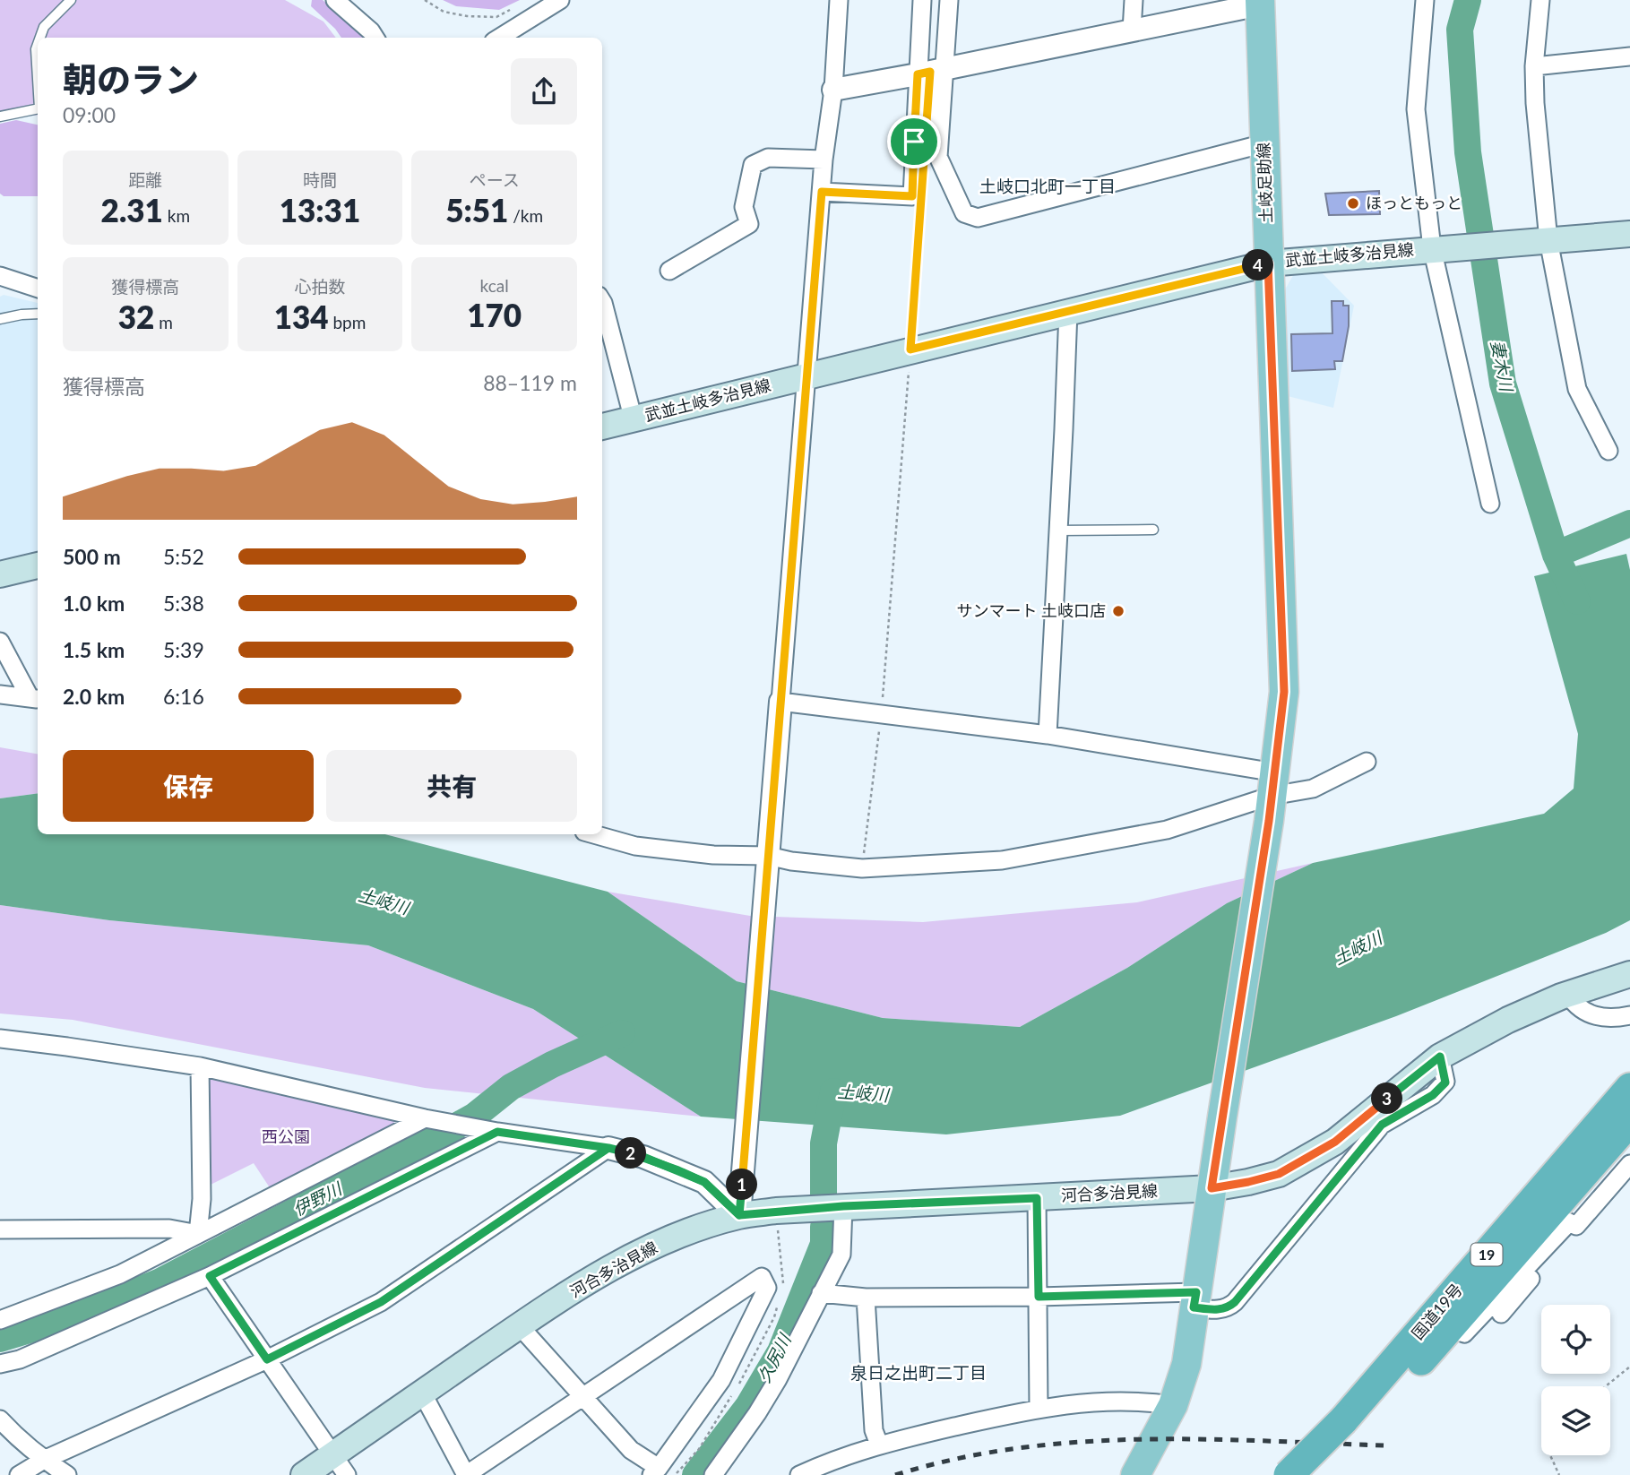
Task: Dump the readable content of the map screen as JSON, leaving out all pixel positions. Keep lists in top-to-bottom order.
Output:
{
  "streets": {
    "highway": ["19", "国道19号"],
    "main road": ["土岐足助線", "武並土岐多治見線", "河合多治見線"]
  },
  "crossings": [
    ["土岐足助線", "武並土岐多治見線"],
    ["土岐足助線", "河合多治見線"]
  ],
  "districts": ["土岐口北町一丁目", "泉日之出町二丁目"],
  "water": [
    "妻木川",
    "土岐川",
    "伊野川",
    "久尻川"
  ],
  "parks": ["西公園"],
  "places": ["ほっともっと", "サンマート 土岐口店"],
  "page": {
    "heading": ["朝のラン", "09:00"],
    "stats": [
      ["距離", "2.31 km"],
      ["時間", "13:31"],
      ["ペース", "5:51 /km"],
      ["獲得標高", "32 m"],
      ["心拍数", "134 bpm"],
      ["kcal", "170"]
    ],
    "pins": [
      "4",
      "3",
      "2",
      "1"
    ],
    "chart": ["獲得標高", "88–119 m"],
    "list": [
      {
        "name": "500 m",
        "note": "5:52"
      },
      {
        "name": "1.0 km",
        "note": "5:38"
      },
      {
        "name": "1.5 km",
        "note": "5:39"
      },
      {
        "name": "2.0 km",
        "note": "6:16"
      }
    ],
    "buttons": ["保存", "共有"]
  }
}
